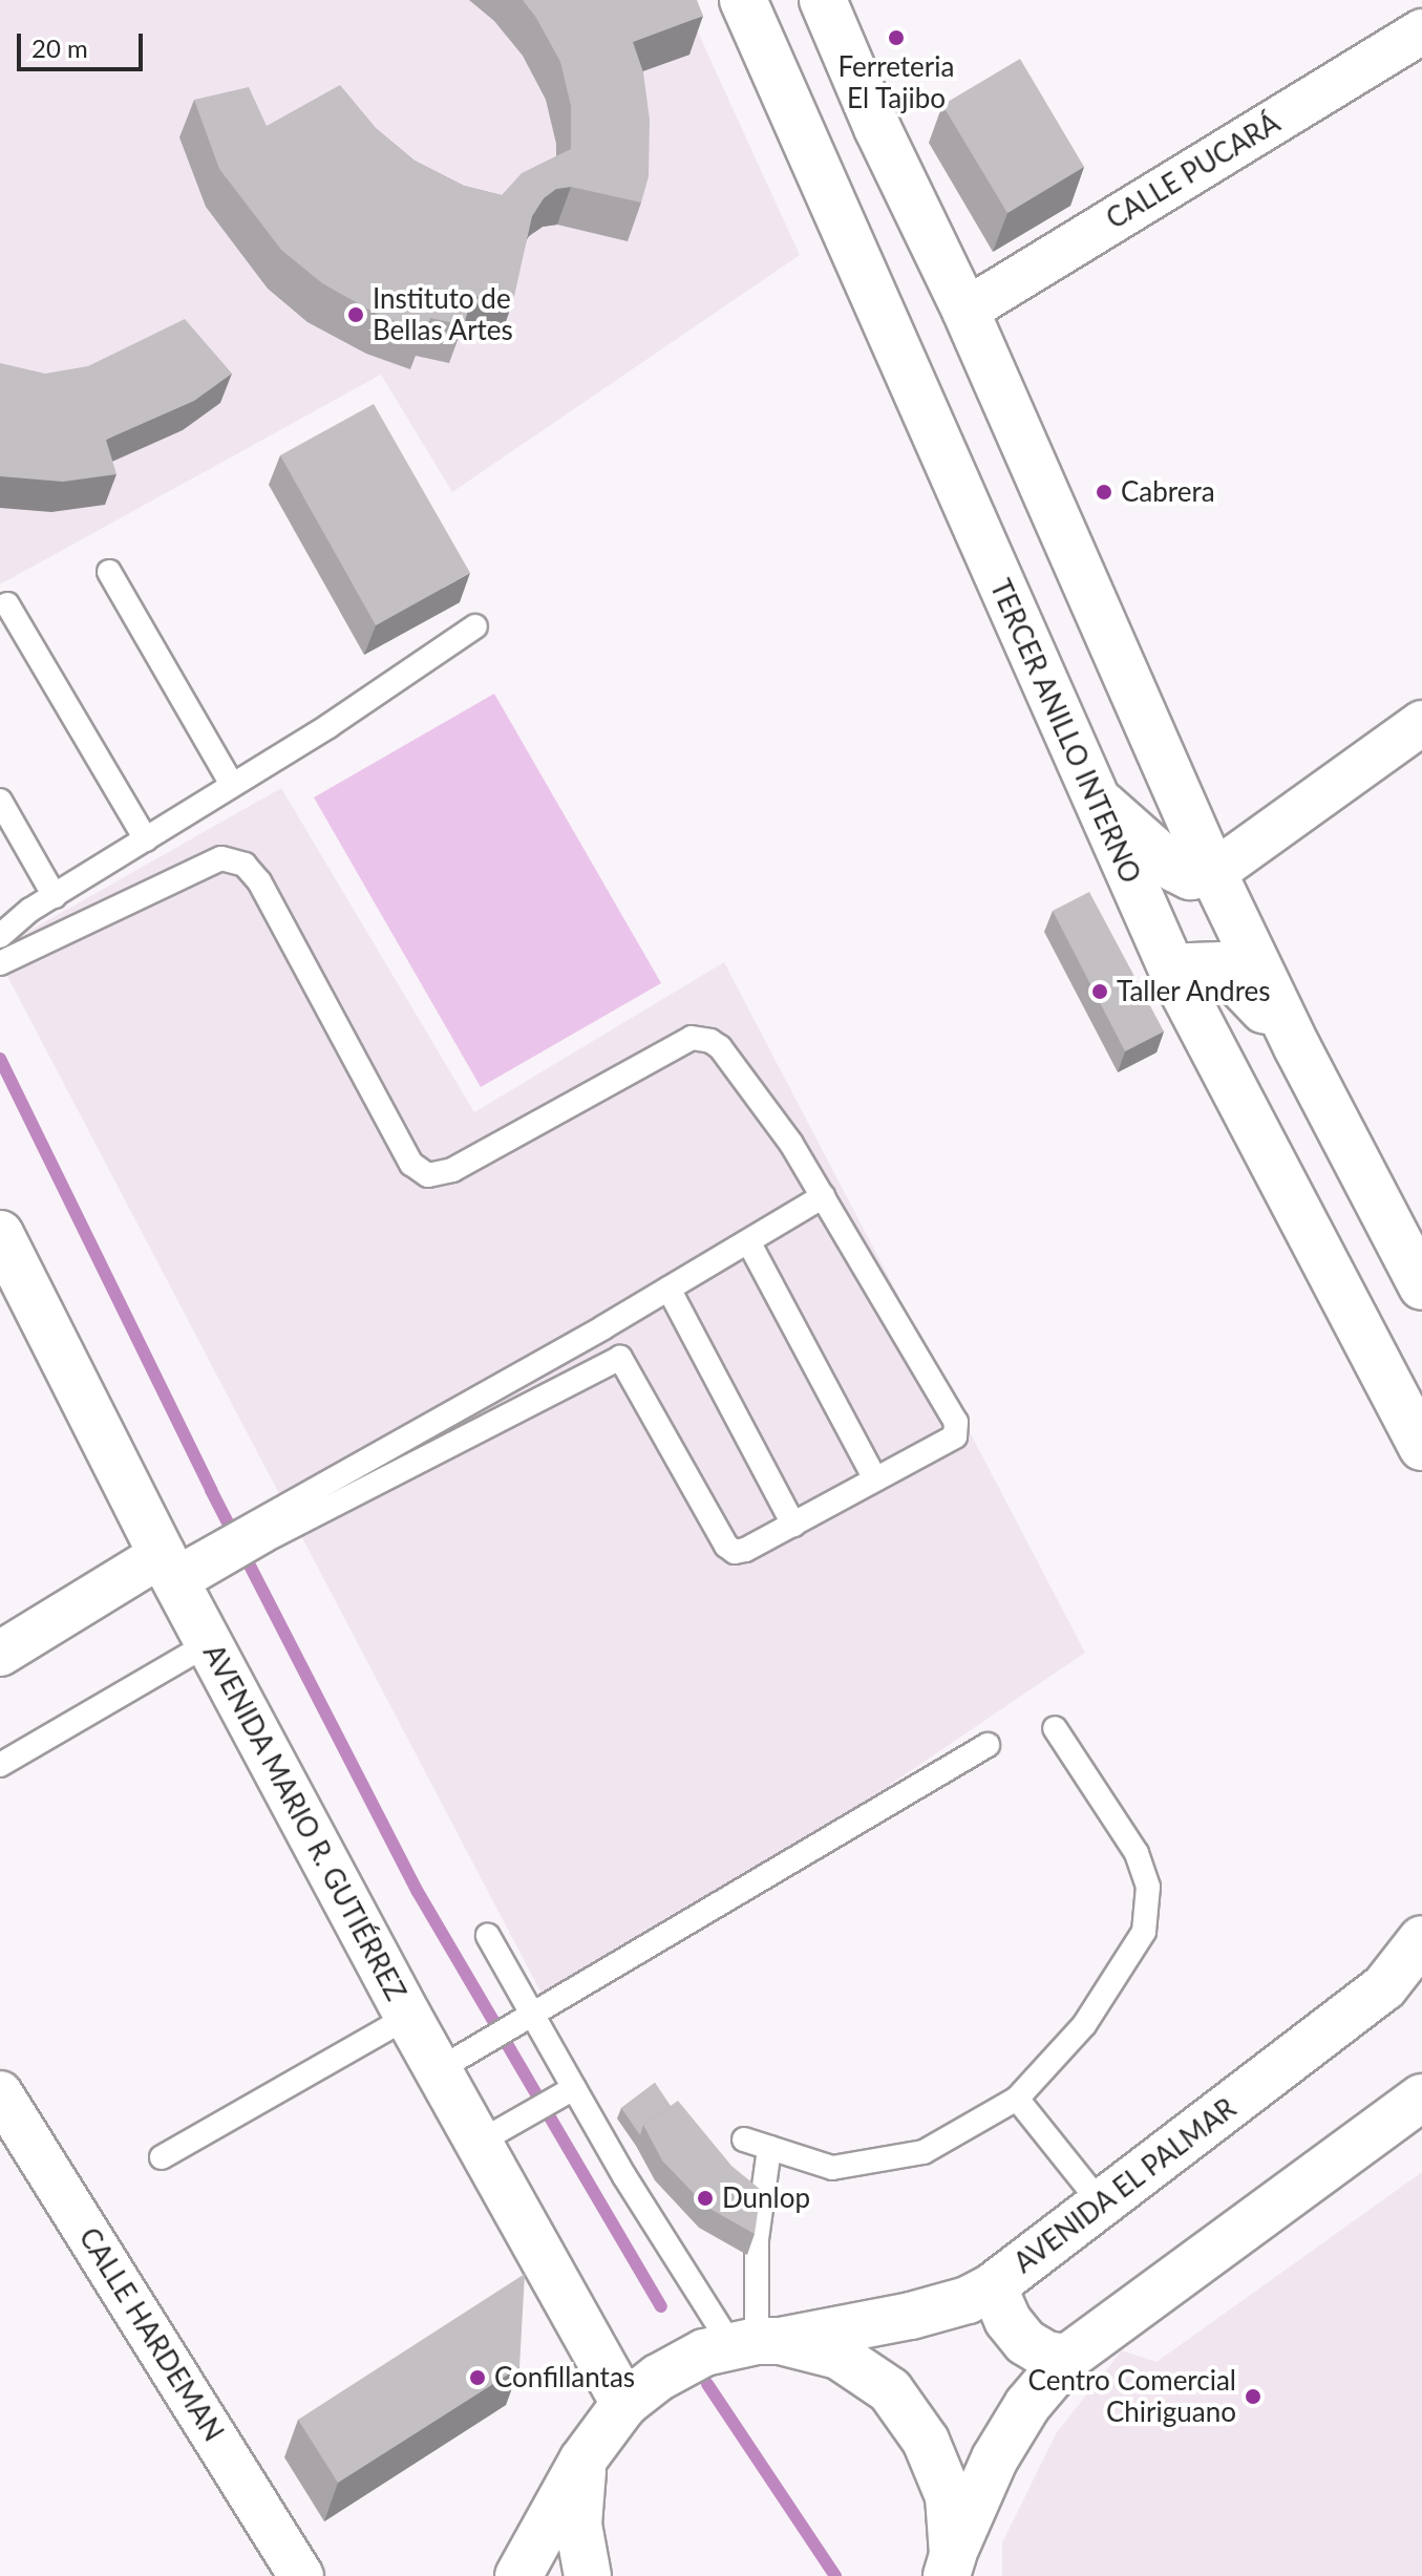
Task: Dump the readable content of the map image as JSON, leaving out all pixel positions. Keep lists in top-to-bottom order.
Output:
{
  "streets": {
    "street": [
      "CALLE PUCARÁ",
      "TERCER ANILLO INTERNO",
      "AVENIDA MARIO R. GUTIÉRREZ",
      "AVENIDA EL PALMAR",
      "CALLE HARDEMAN"
    ]
  },
  "crossings": [
    ["AVENIDA MARIO R. GUTIÉRREZ", "AVENIDA EL PALMAR"]
  ],
  "places": [
    "Ferreteria El Tajibo",
    "Instituto de Bellas Artes",
    "Cabrera",
    "Taller Andres",
    "Dunlop",
    "Confillantas",
    "Centro Comercial Chiriguano"
  ],
  "scale_bar": "20 m"
}
